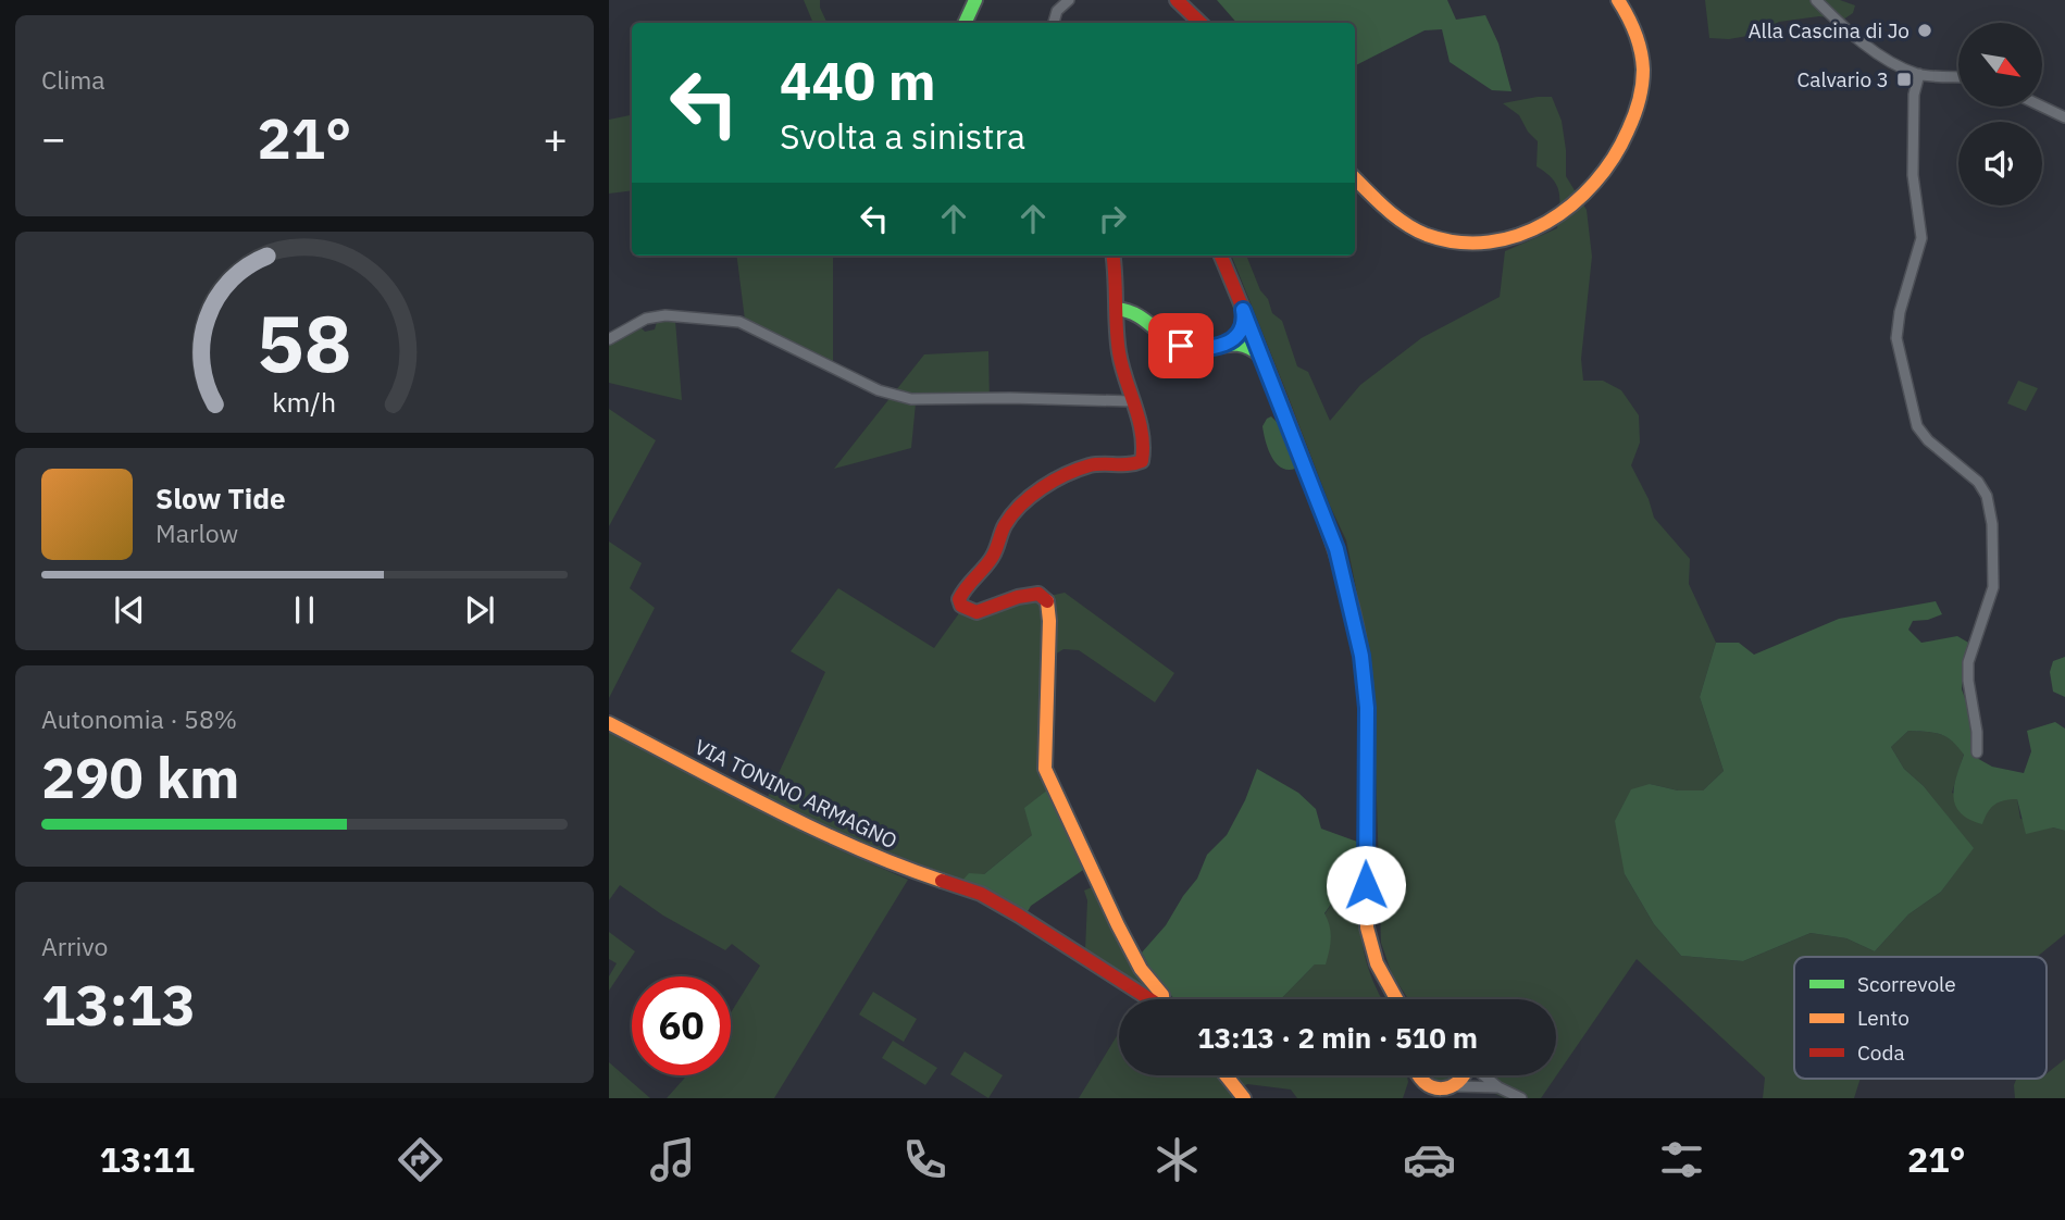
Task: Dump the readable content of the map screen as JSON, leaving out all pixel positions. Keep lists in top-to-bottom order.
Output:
{
  "streets": {
    "street": ["VIA TONINO ARMAGNO"]
  },
  "places": {
    "other": ["Alla Cascina di Jo"],
    "transit": ["Calvario 3"]
  },
  "legend": ["Scorrevole", "Lento", "Coda"],
  "north": "bottom right",
  "page": {
    "tile": [
      "Clima",
      ["Autonomia · 58%", "290 km"],
      ["Arrivo", "13:13"]
    ],
    "turn": ["440 m", "Svolta a sinistra"],
    "heat": ["−", "21°", "+"],
    "song": ["Slow Tide", "Marlow"],
    "limit": "60",
    "trip": "13:13 · 2 min · 510 m",
    "tabs": ["13:11", "21°"],
    "gauge": ["58", "km/h"]
  }
}
